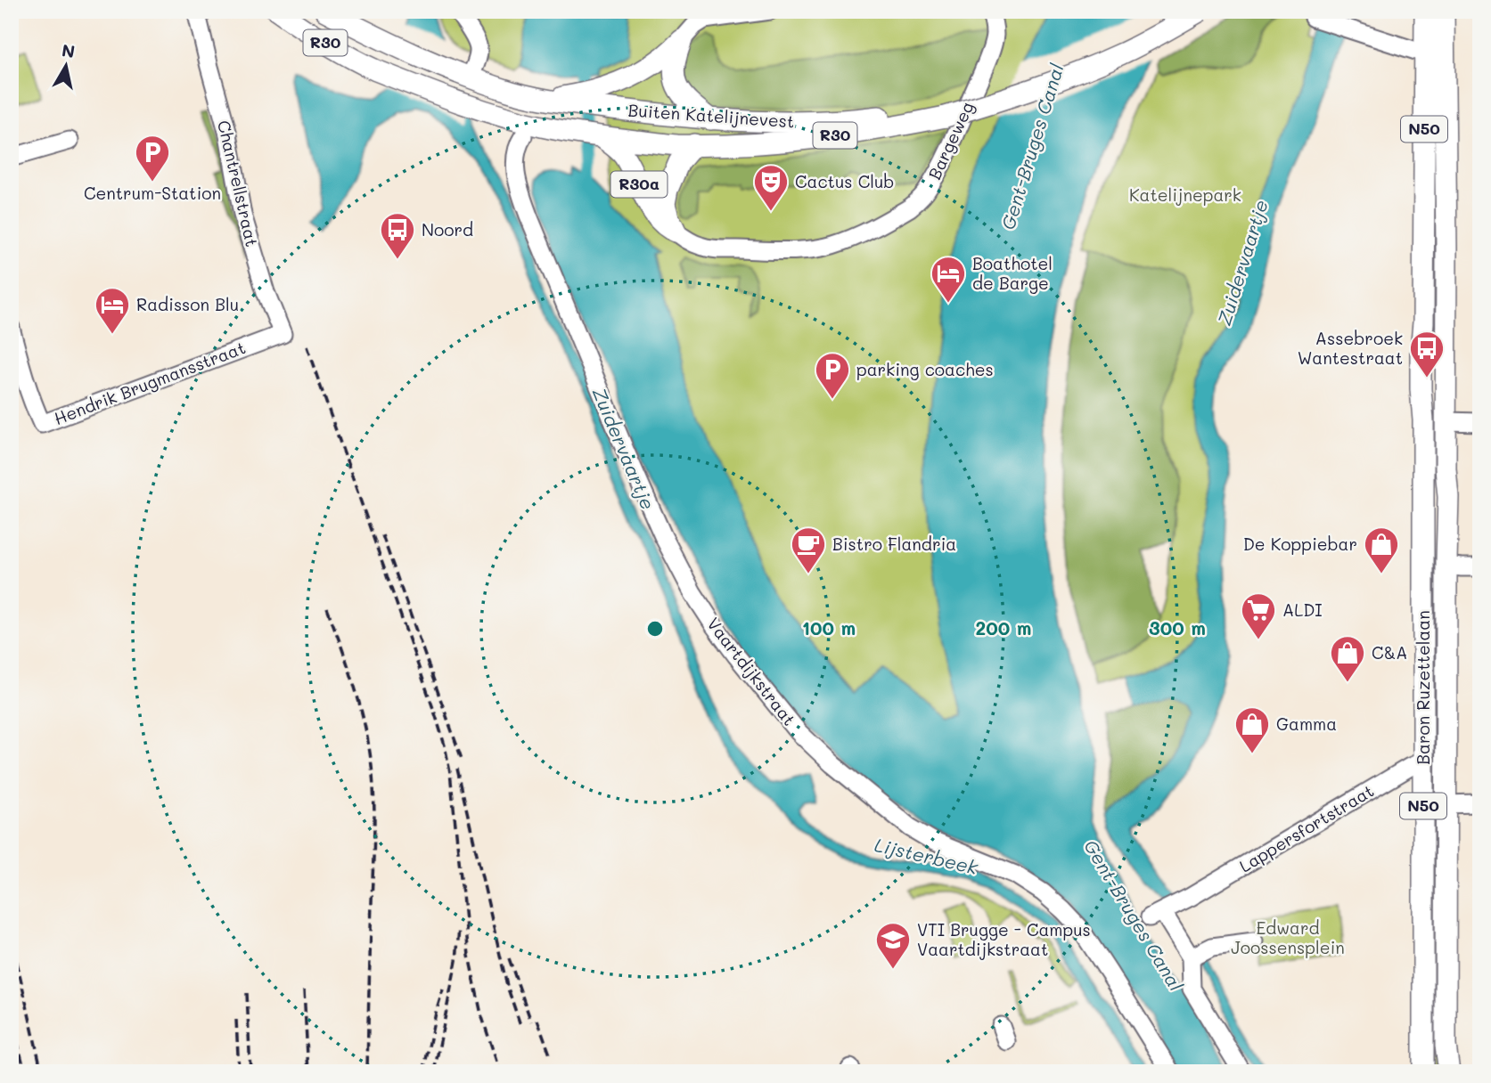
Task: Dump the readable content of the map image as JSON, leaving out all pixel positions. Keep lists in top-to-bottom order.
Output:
{
  "streets": {
    "main road": [
      "R30",
      "Buiten Katelijnevest",
      "N50",
      "R30a",
      "Baron Ruzettelaan"
    ],
    "street": [
      "Bargeweg",
      "Chantrellstraat",
      "Hendrik Brugmansstraat",
      "Vaartdijkstraat",
      "Lappersfortstraat"
    ]
  },
  "crossings": [
    ["R30", "Buiten Katelijnevest"],
    ["Buiten Katelijnevest", "R30a"],
    ["Bargeweg", "R30a"],
    ["Chantrellstraat", "Hendrik Brugmansstraat"],
    ["Baron Ruzettelaan", "Lappersfortstraat"]
  ],
  "water": ["Gent-Bruges Canal", "Zuidervaartje", "Lijsterbeek"],
  "parks": ["Katelijnepark", "Edward Joossensplein"],
  "places": {
    "parking": ["Centrum-Station", "parking coaches"],
    "theatre": ["Cactus Club"],
    "bus stop": ["Noord", "Assebroek Wantestraat"],
    "hotel": ["Boathotel de Barge", "Radisson Blu"],
    "cafe": ["Bistro Flandria"],
    "shop": ["De Koppiebar", "C&A", "Gamma"],
    "supermarket": ["ALDI"],
    "school or university": ["VTI Brugge - Campus Vaartdijkstraat"]
  },
  "north": "top",
  "rings": ["100 m", "200 m", "300 m"]
}
